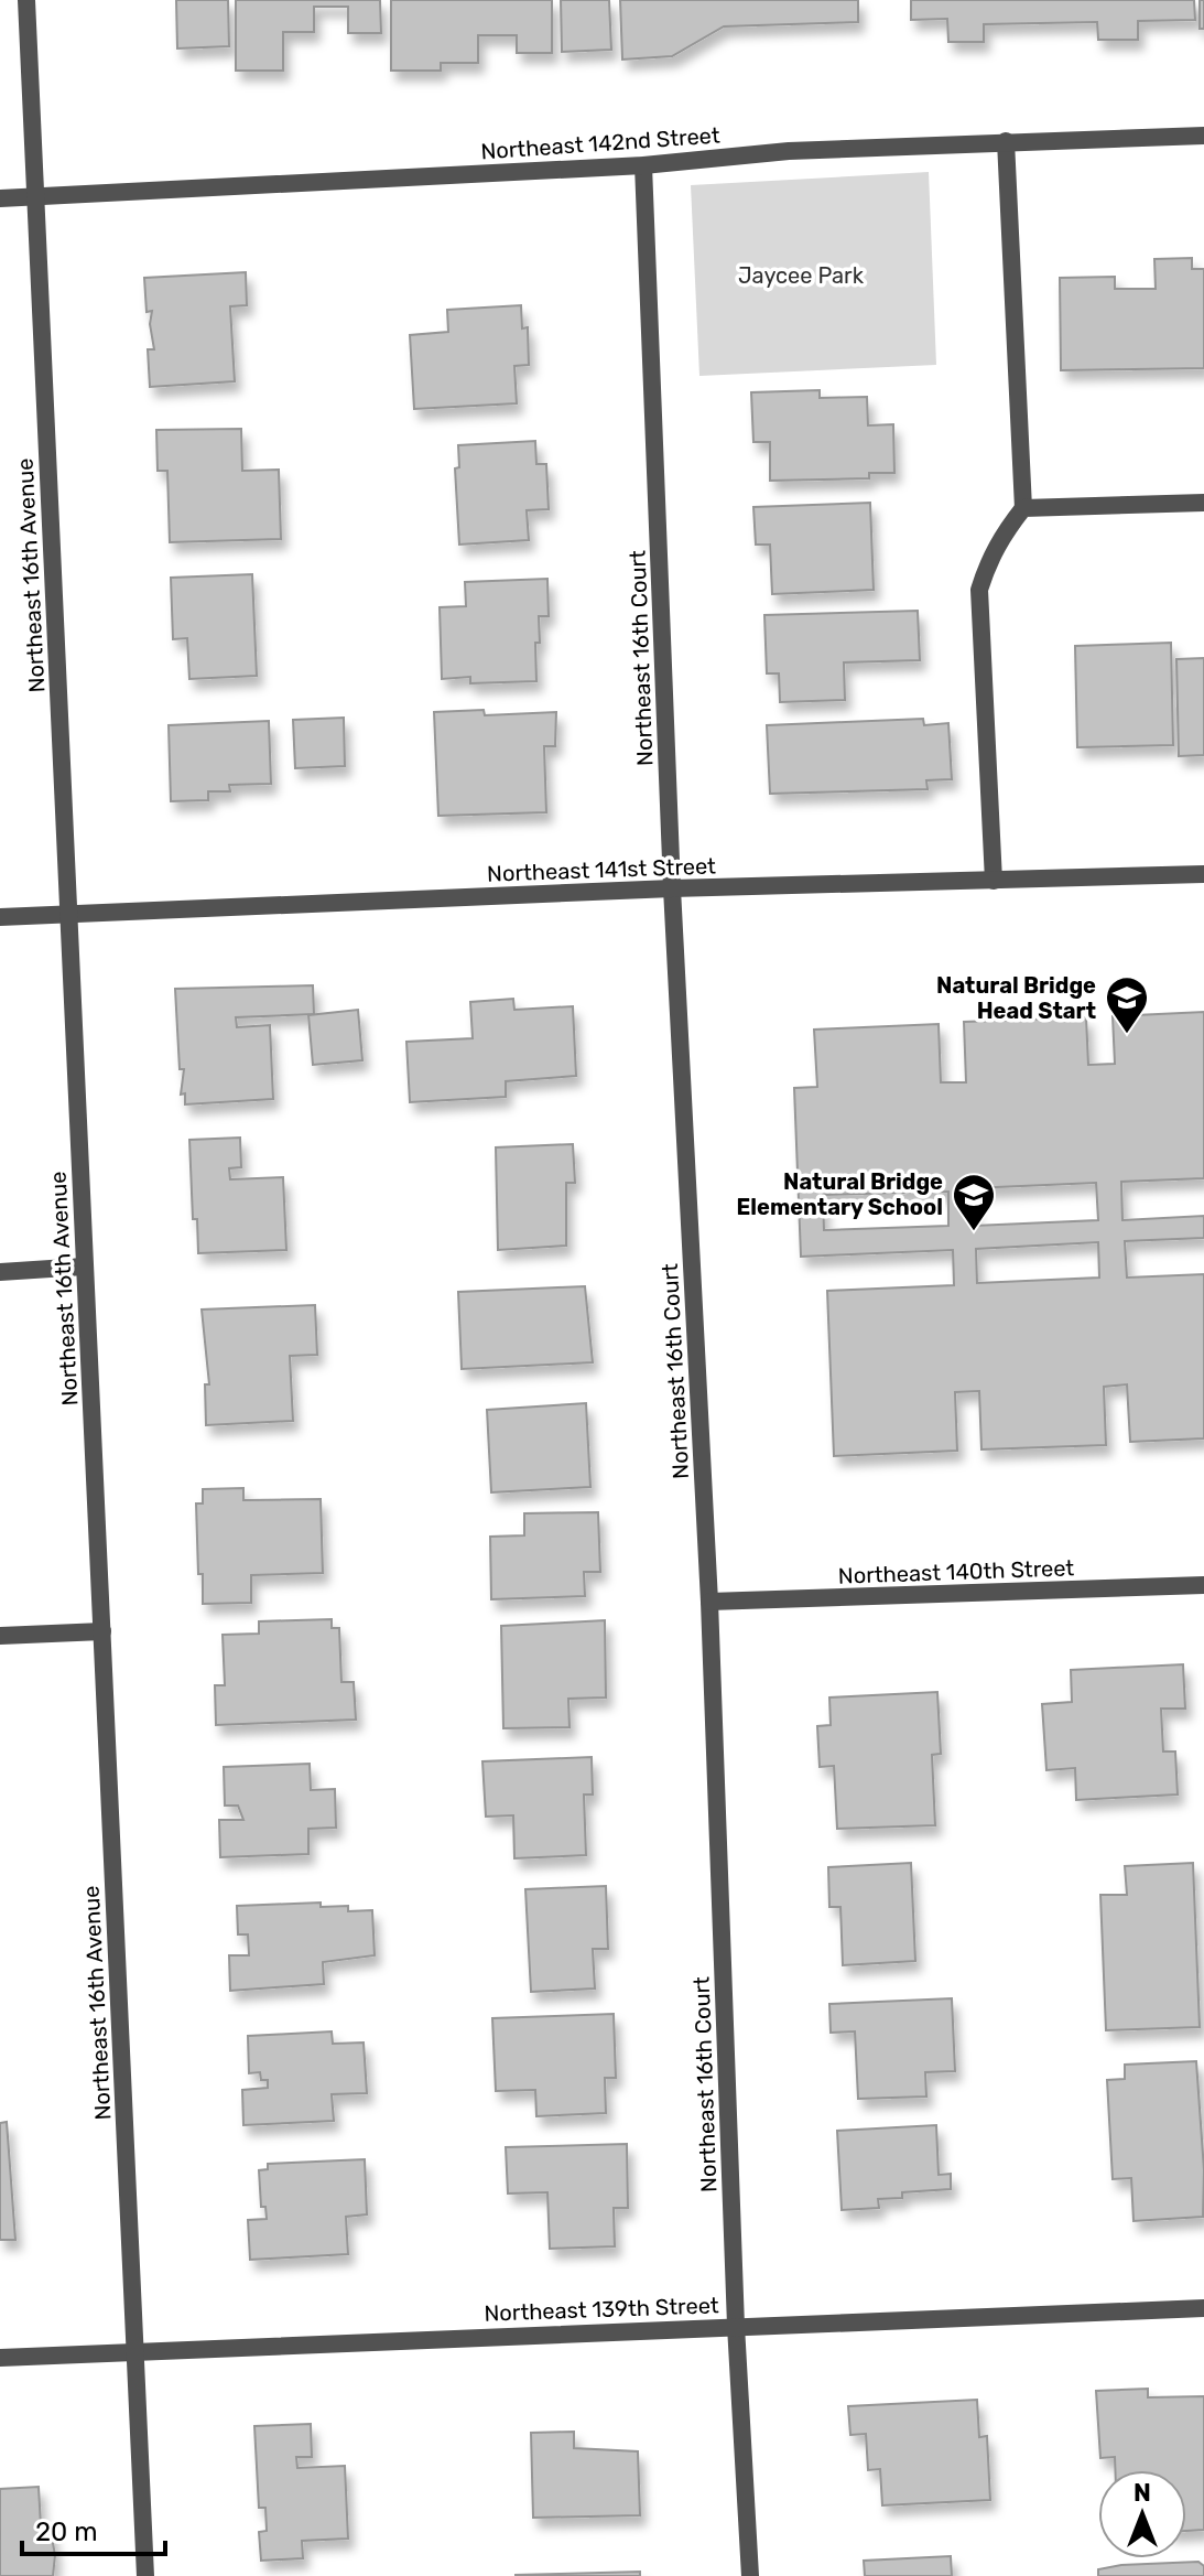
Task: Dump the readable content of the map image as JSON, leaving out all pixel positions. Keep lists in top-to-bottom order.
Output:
{
  "streets": {
    "street": [
      "Northeast 142nd Street",
      "Northeast 16th Avenue",
      "Northeast 16th Court",
      "Northeast 141st Street",
      "Northeast 140th Street",
      "Northeast 139th Street"
    ]
  },
  "crossings": [
    ["Northeast 142nd Street", "Northeast 16th Avenue"],
    ["Northeast 142nd Street", "Northeast 16th Court"],
    ["Northeast 16th Avenue", "Northeast 141st Street"],
    ["Northeast 16th Avenue", "Northeast 139th Street"],
    ["Northeast 16th Court", "Northeast 141st Street"],
    ["Northeast 16th Court", "Northeast 140th Street"],
    ["Northeast 16th Court", "Northeast 139th Street"]
  ],
  "parks": ["Jaycee Park"],
  "places": {
    "school or university": ["Natural Bridge Head Start", "Natural Bridge Elementary School"]
  },
  "scale_bar": "20 m",
  "north": "top"
}
